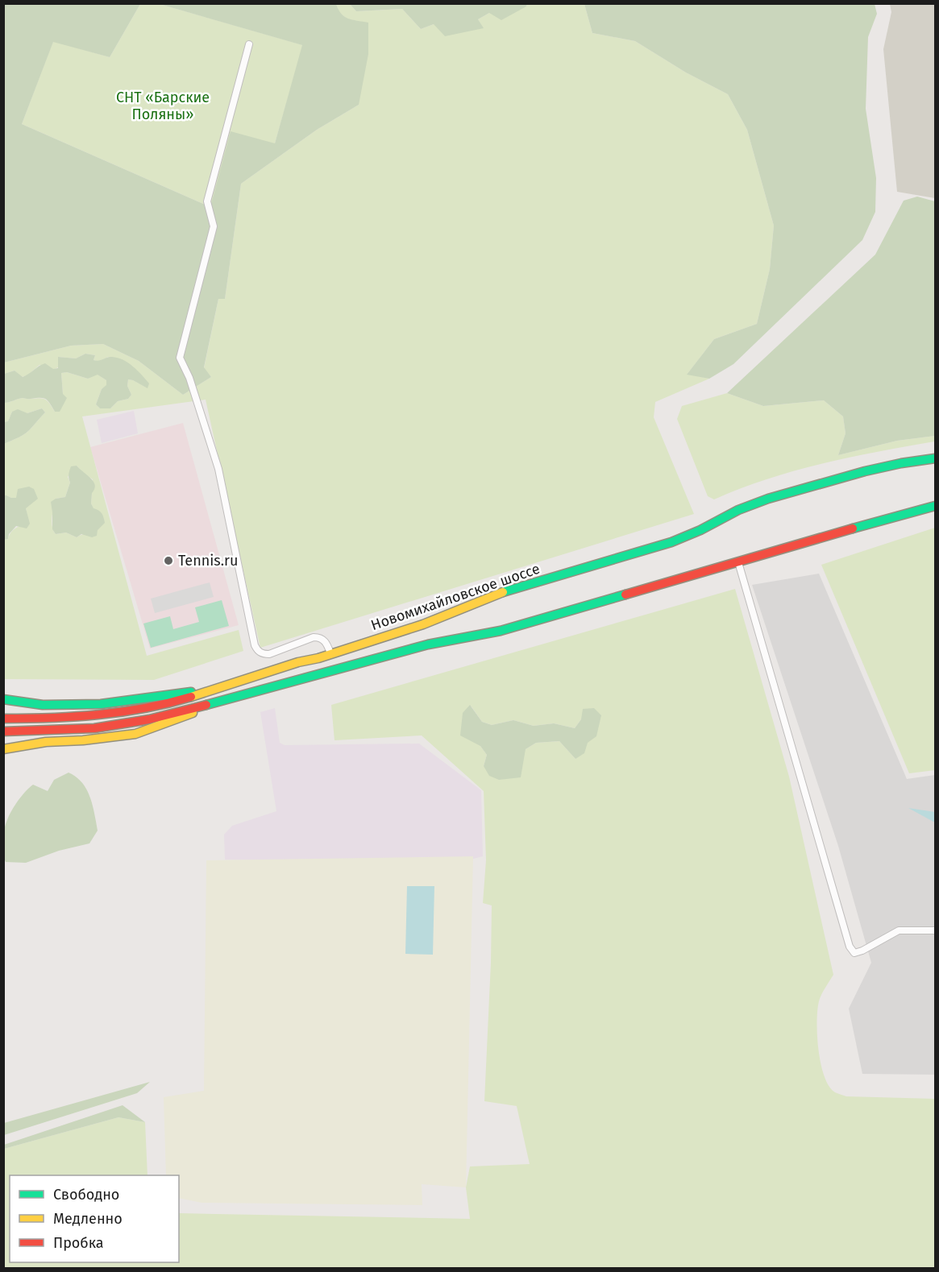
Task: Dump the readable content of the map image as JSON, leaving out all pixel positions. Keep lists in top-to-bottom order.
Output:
{
  "streets": {
    "main road": ["Новомихайловское шоссе"]
  },
  "parks": ["СНТ «Барские Поляны»"],
  "places": ["Tennis.ru"],
  "legend": ["Свободно", "Медленно", "Пробка"]
}
